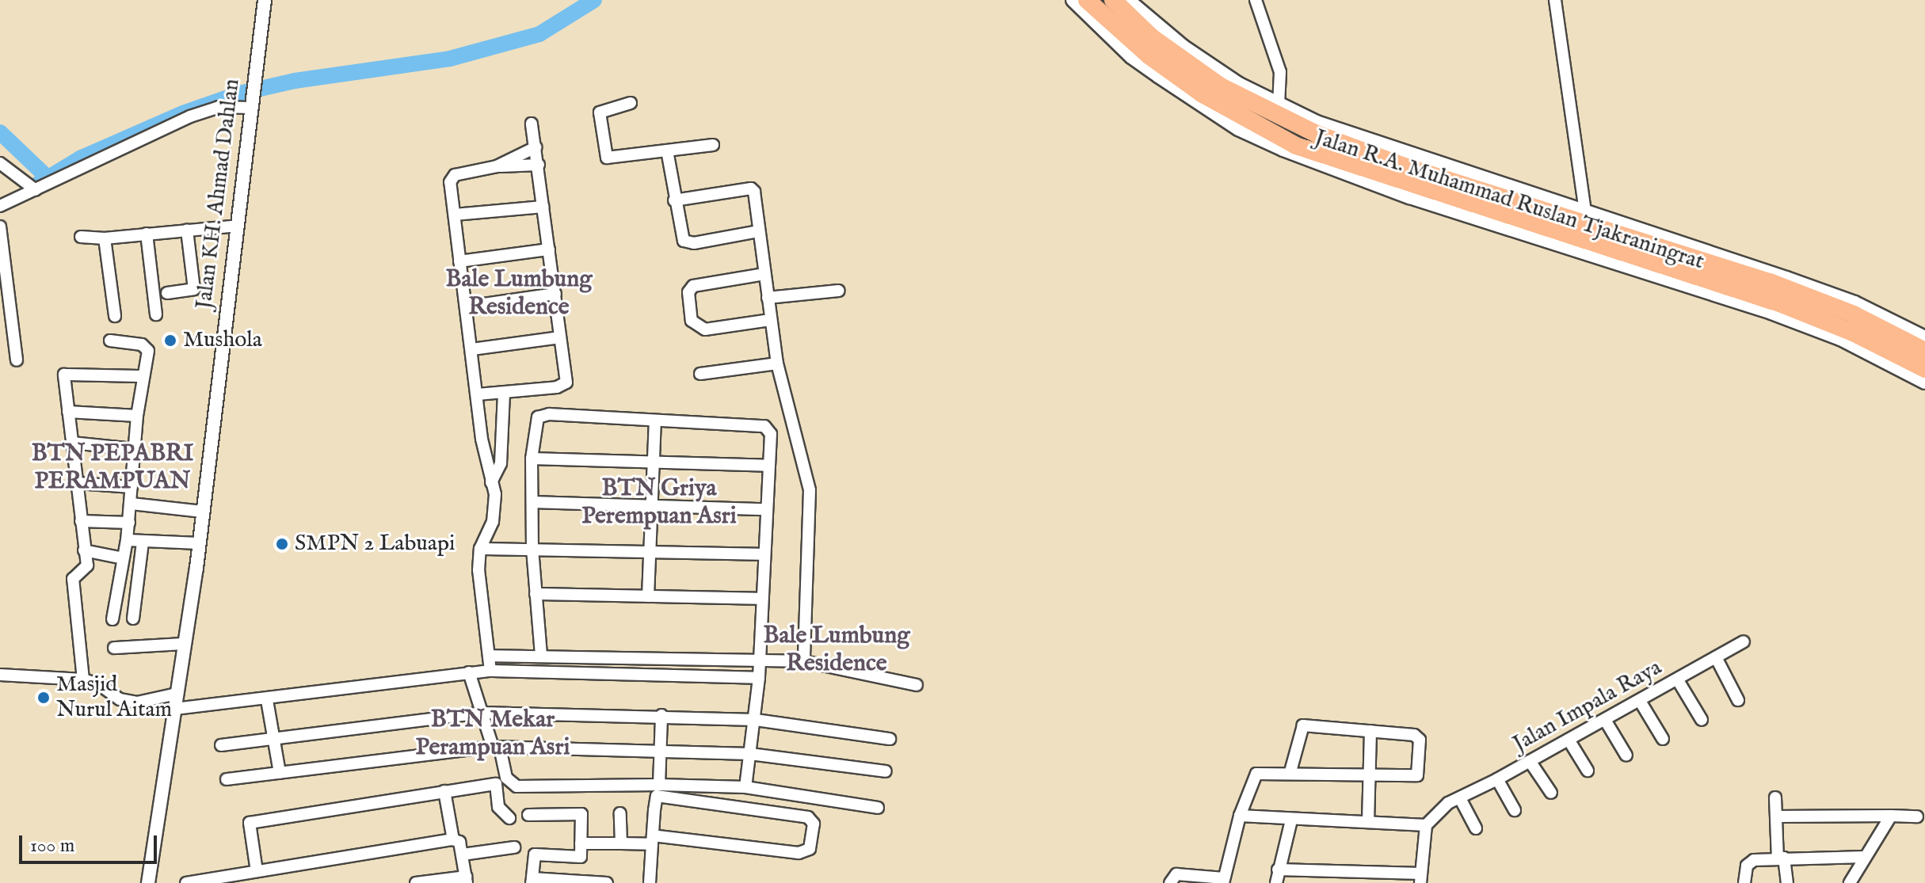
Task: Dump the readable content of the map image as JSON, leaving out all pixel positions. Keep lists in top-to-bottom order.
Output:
{
  "streets": {
    "highway": ["Jalan R.A. Muhammad Ruslan Tjakraningrat"],
    "street": ["Jalan KH. Ahmad Dahlan", "Jalan Impala Raya"]
  },
  "districts": [
    "Bale Lumbung Residence",
    "BTN PEPABRI PERAMPUAN",
    "BTN Griya Perempuan Asri",
    "Bale Lumbung Residence",
    "BTN Mekar Perampuan Asri"
  ],
  "places": ["Mushola", "SMPN 2 Labuapi", "Masjid Nurul Aitam"],
  "scale_bar": "100 m"
}
